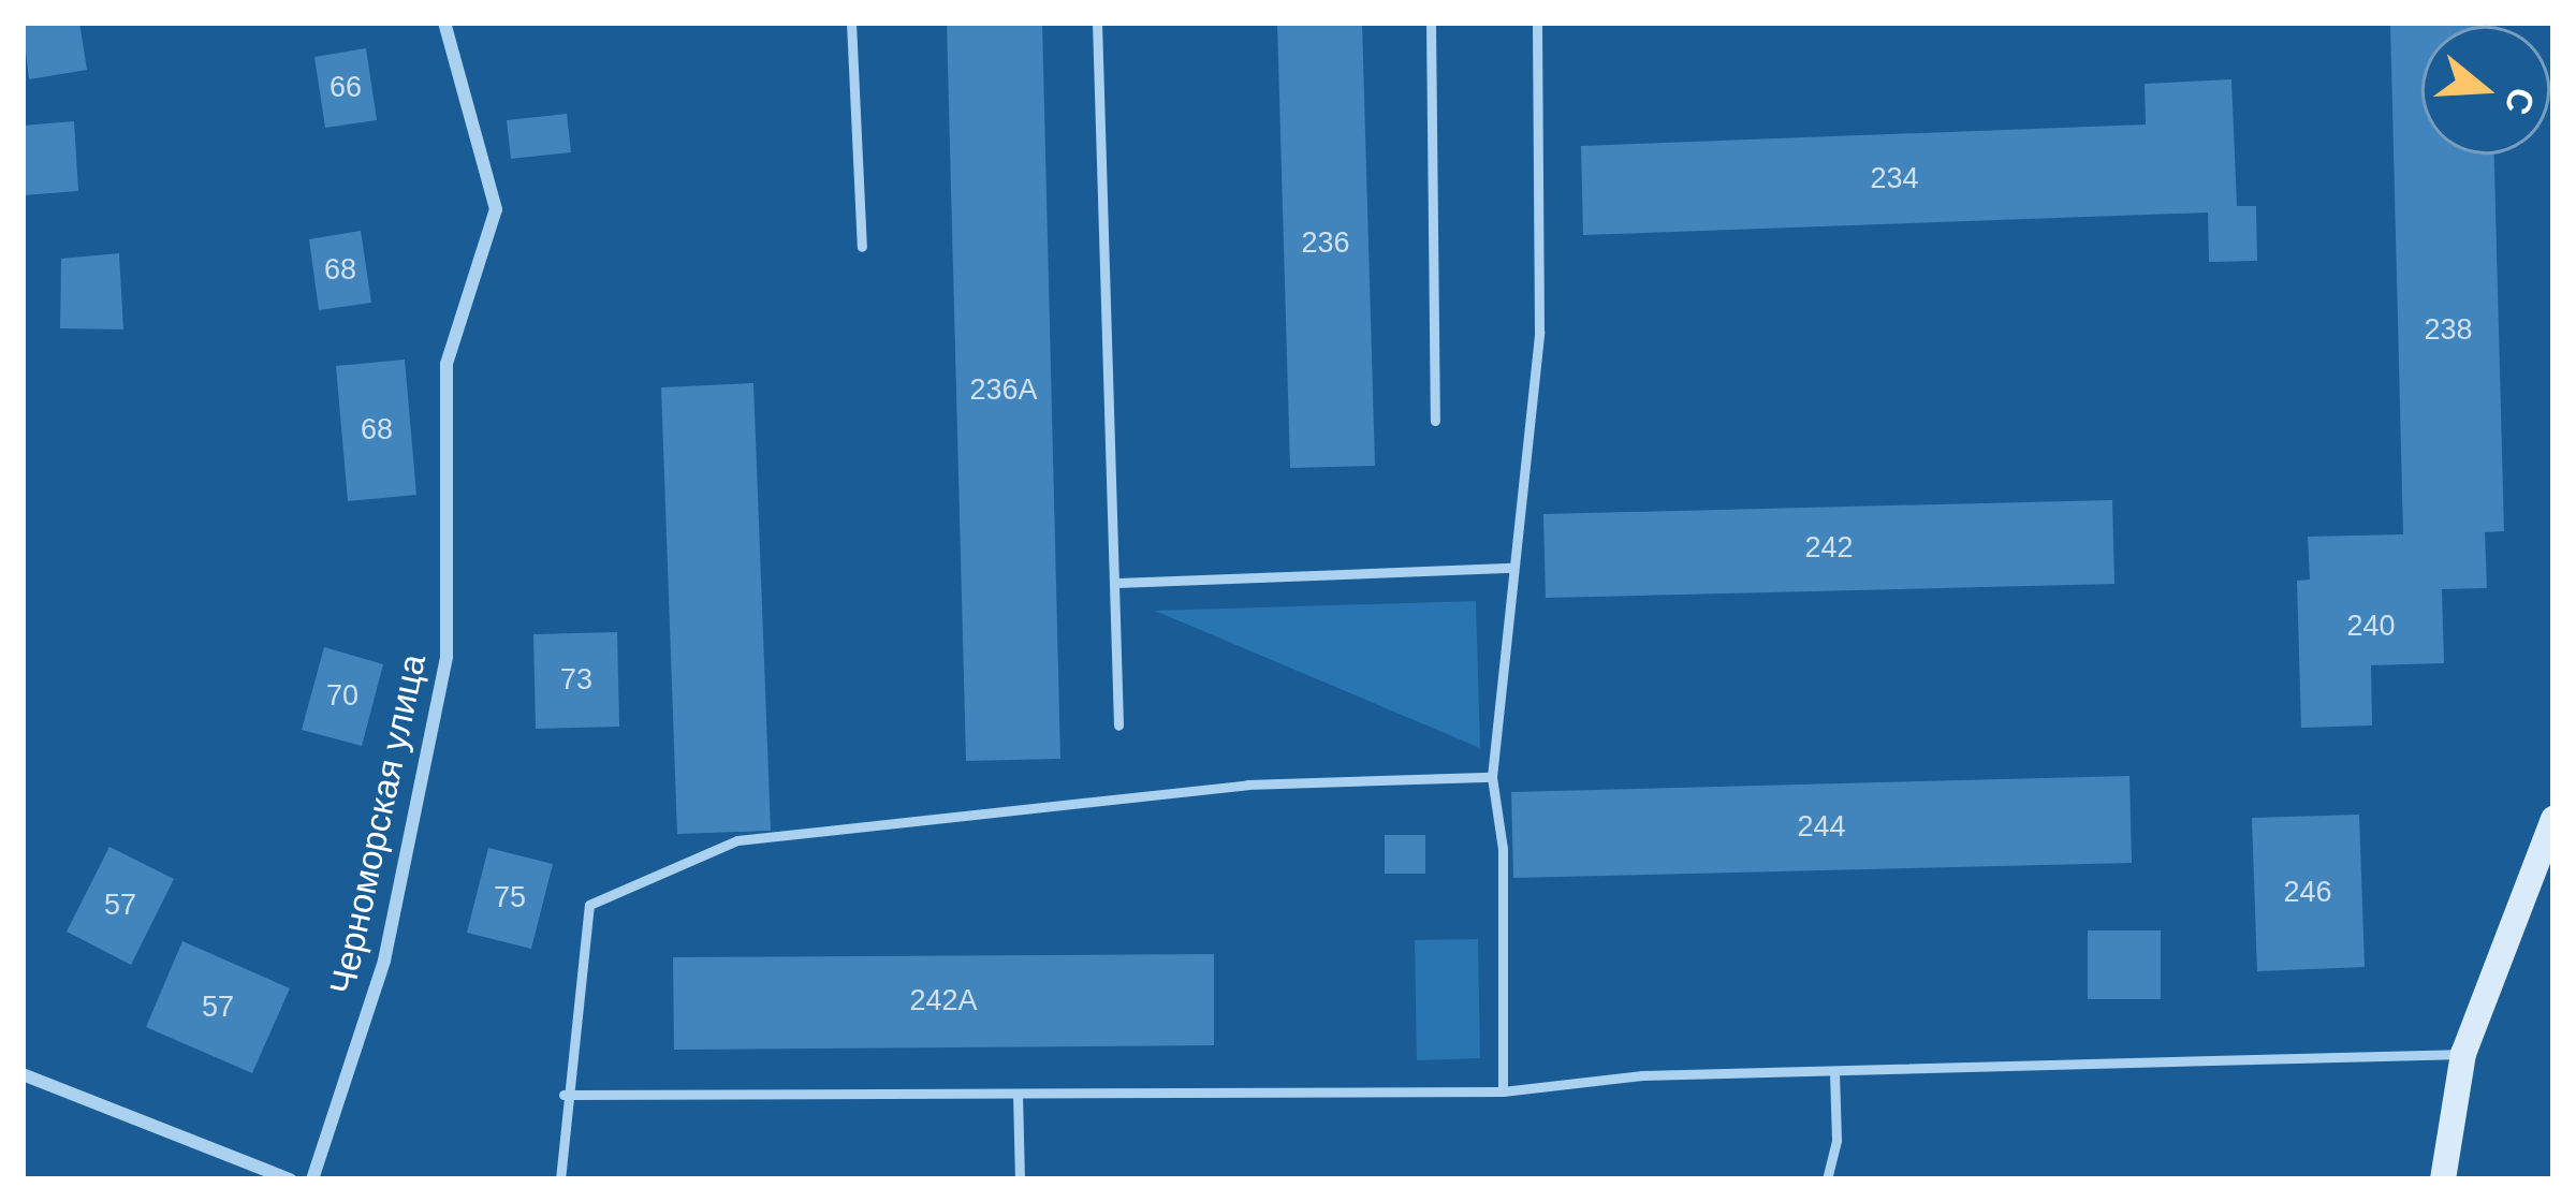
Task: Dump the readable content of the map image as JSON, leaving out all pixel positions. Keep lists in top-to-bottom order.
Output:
{
  "streets": {
    "street": ["Черноморская улица"]
  },
  "house_numbers": [
    "66",
    "234",
    "236",
    "68",
    "238",
    "236А",
    "68",
    "242",
    "240",
    "73",
    "70",
    "244",
    "246",
    "75",
    "57",
    "242А",
    "57"
  ],
  "north": "right"
}
